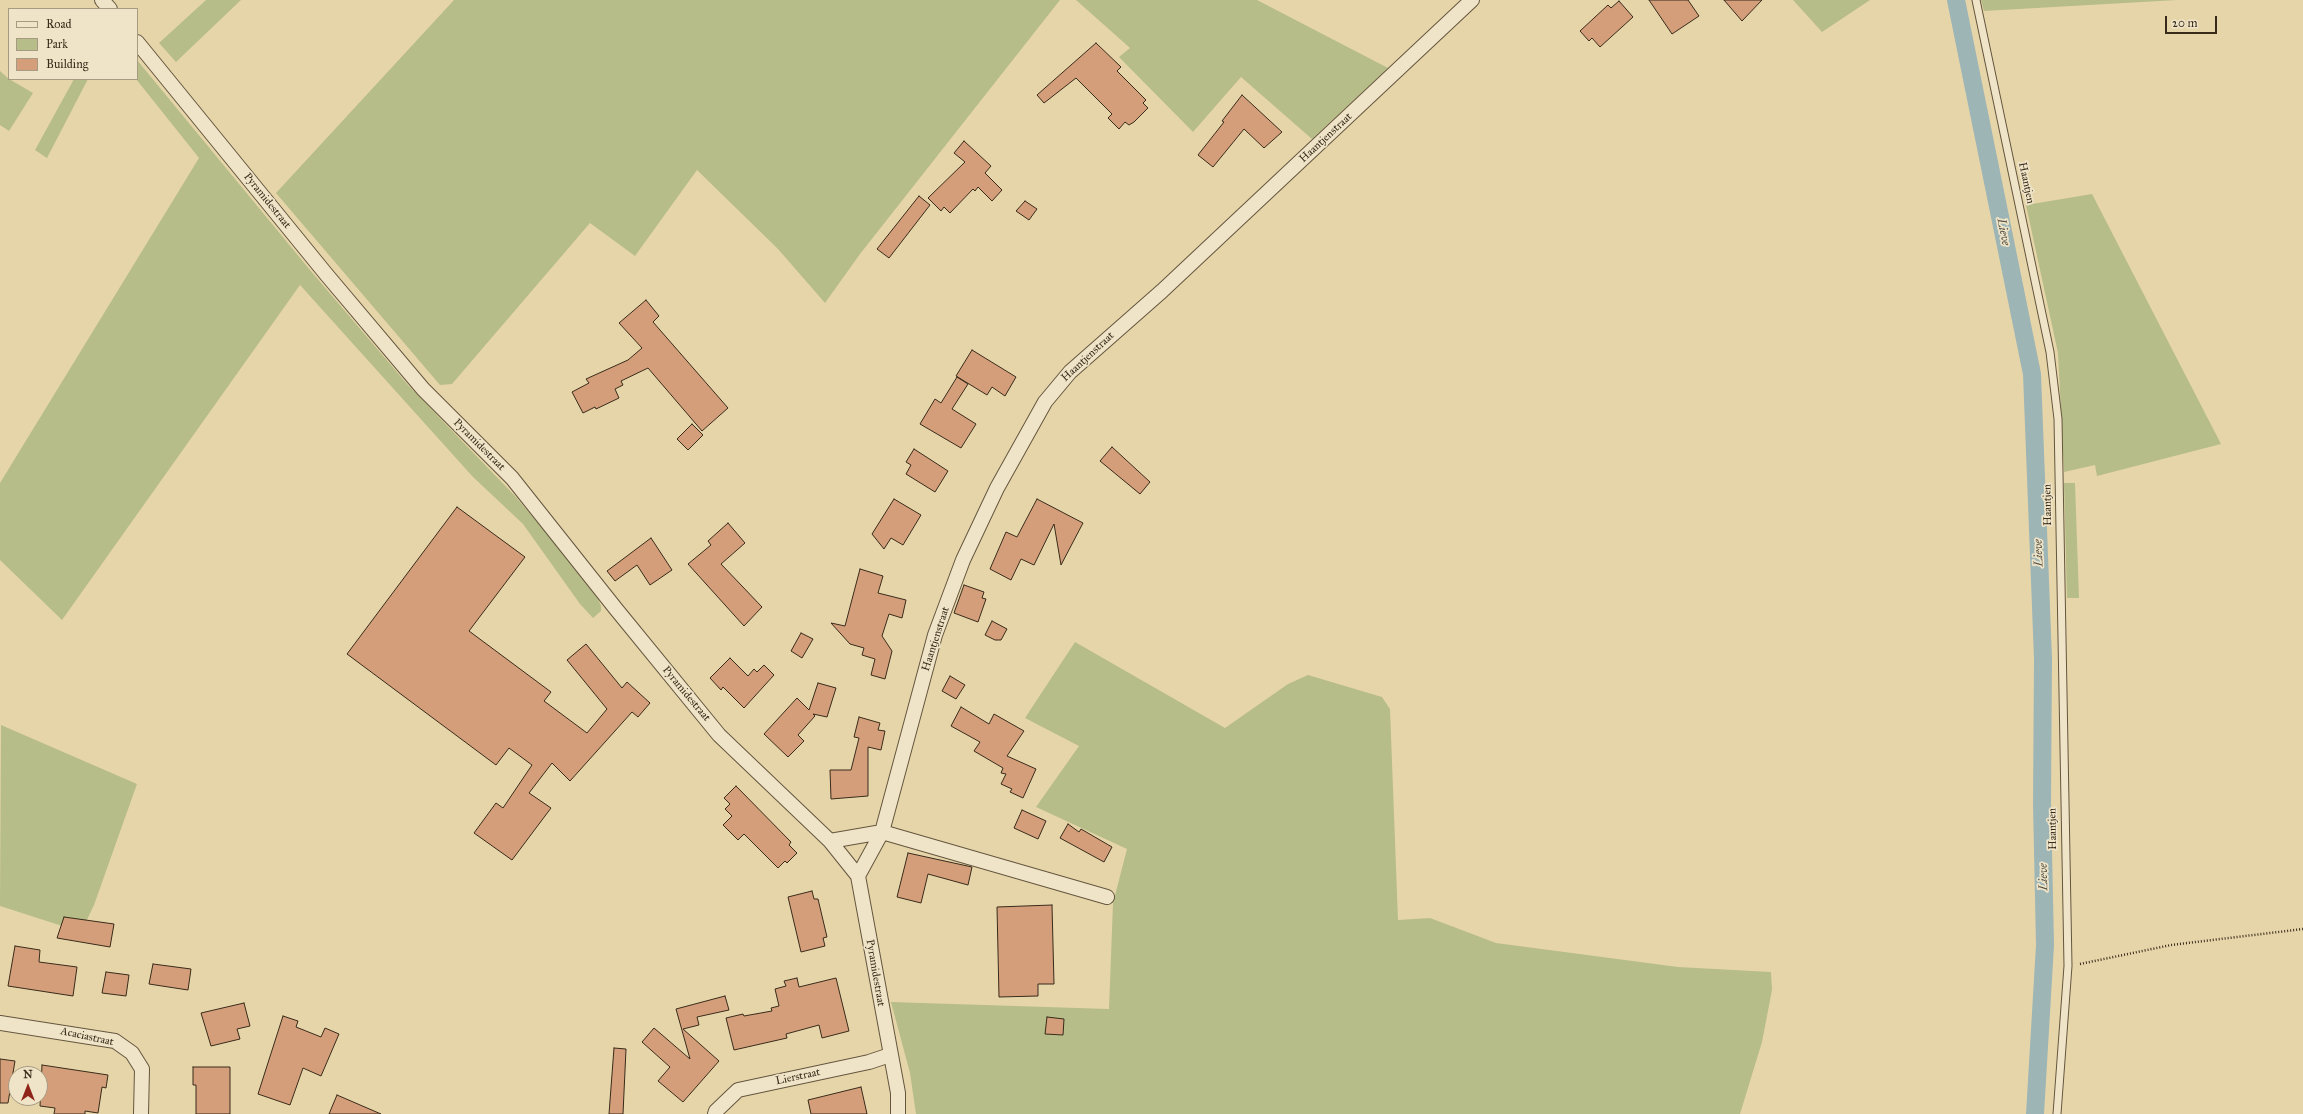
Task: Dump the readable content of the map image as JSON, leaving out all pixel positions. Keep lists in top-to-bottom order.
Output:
{
  "streets": {
    "street": [
      "Haantjenstraat",
      "Pyramidestraat",
      "Acaciastraat",
      "Lierstraat"
    ],
    "lane": ["Haantjen"]
  },
  "crossings": [
    ["Haantjenstraat", "Pyramidestraat"],
    ["Pyramidestraat", "Lierstraat"]
  ],
  "water": ["Lieve"],
  "legend": ["Road", "Park", "Building"],
  "scale_bar": "20 m",
  "north": "top"
}
